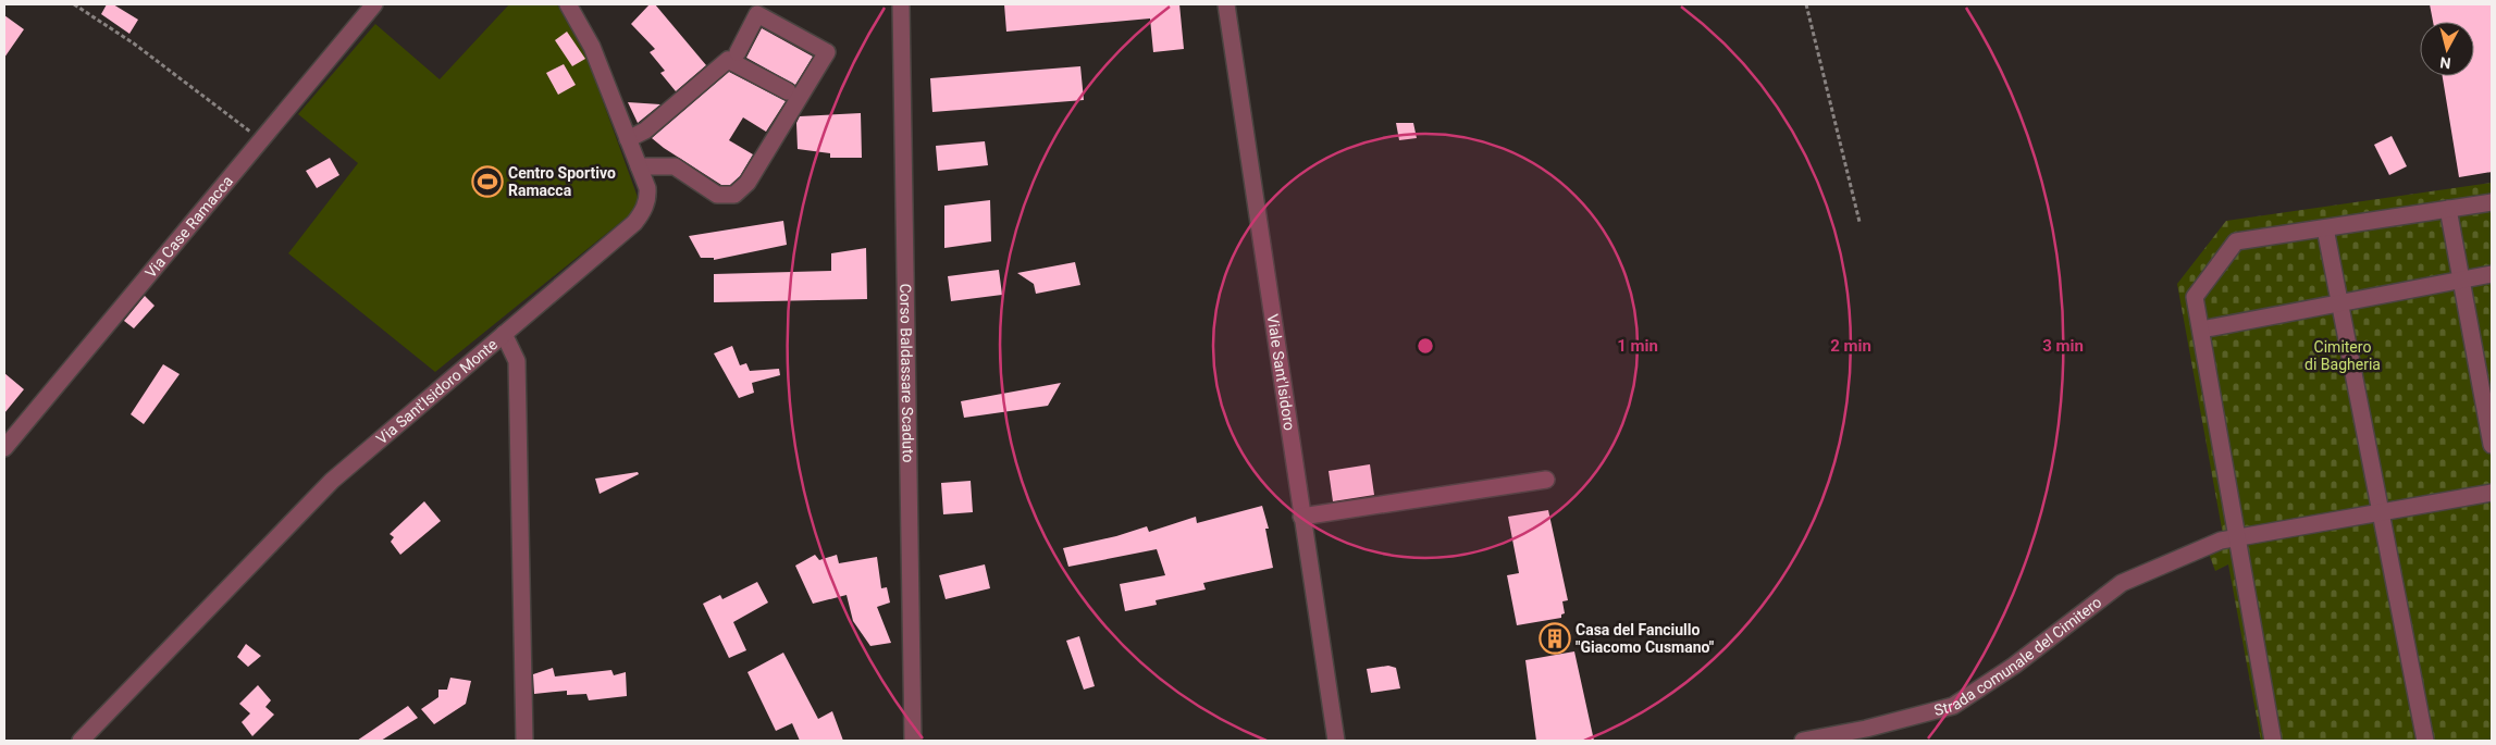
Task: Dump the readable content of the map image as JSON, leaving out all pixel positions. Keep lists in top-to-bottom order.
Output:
{
  "streets": {
    "street": [
      "Via Case Ramacca",
      "Corso Baldassare Scaduto",
      "Viale Sant'Isidoro",
      "Via Sant'Isidoro Monte",
      "Strada comunale del Cimitero"
    ]
  },
  "parks": ["Cimitero di Bagheria"],
  "places": {
    "sports": ["Centro Sportivo Ramacca"],
    "building": ["Casa del Fanciullo \"Giacomo Cusmano\""]
  },
  "north": "bottom",
  "rings": ["1 min", "2 min", "3 min"]
}
